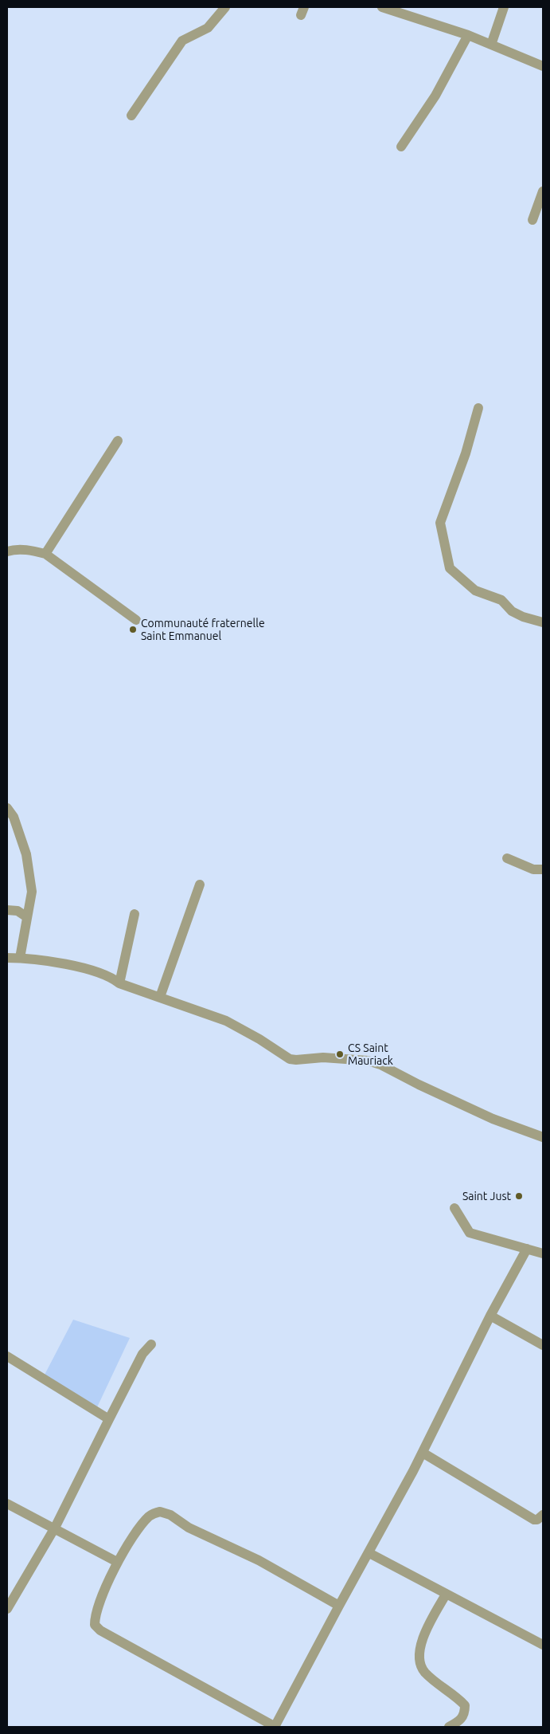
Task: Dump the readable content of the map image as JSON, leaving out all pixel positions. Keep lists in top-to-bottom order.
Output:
{
  "places": ["Communauté fraternelle Saint Emmanuel", "CS Saint Mauriack", "Saint Just"]
}
